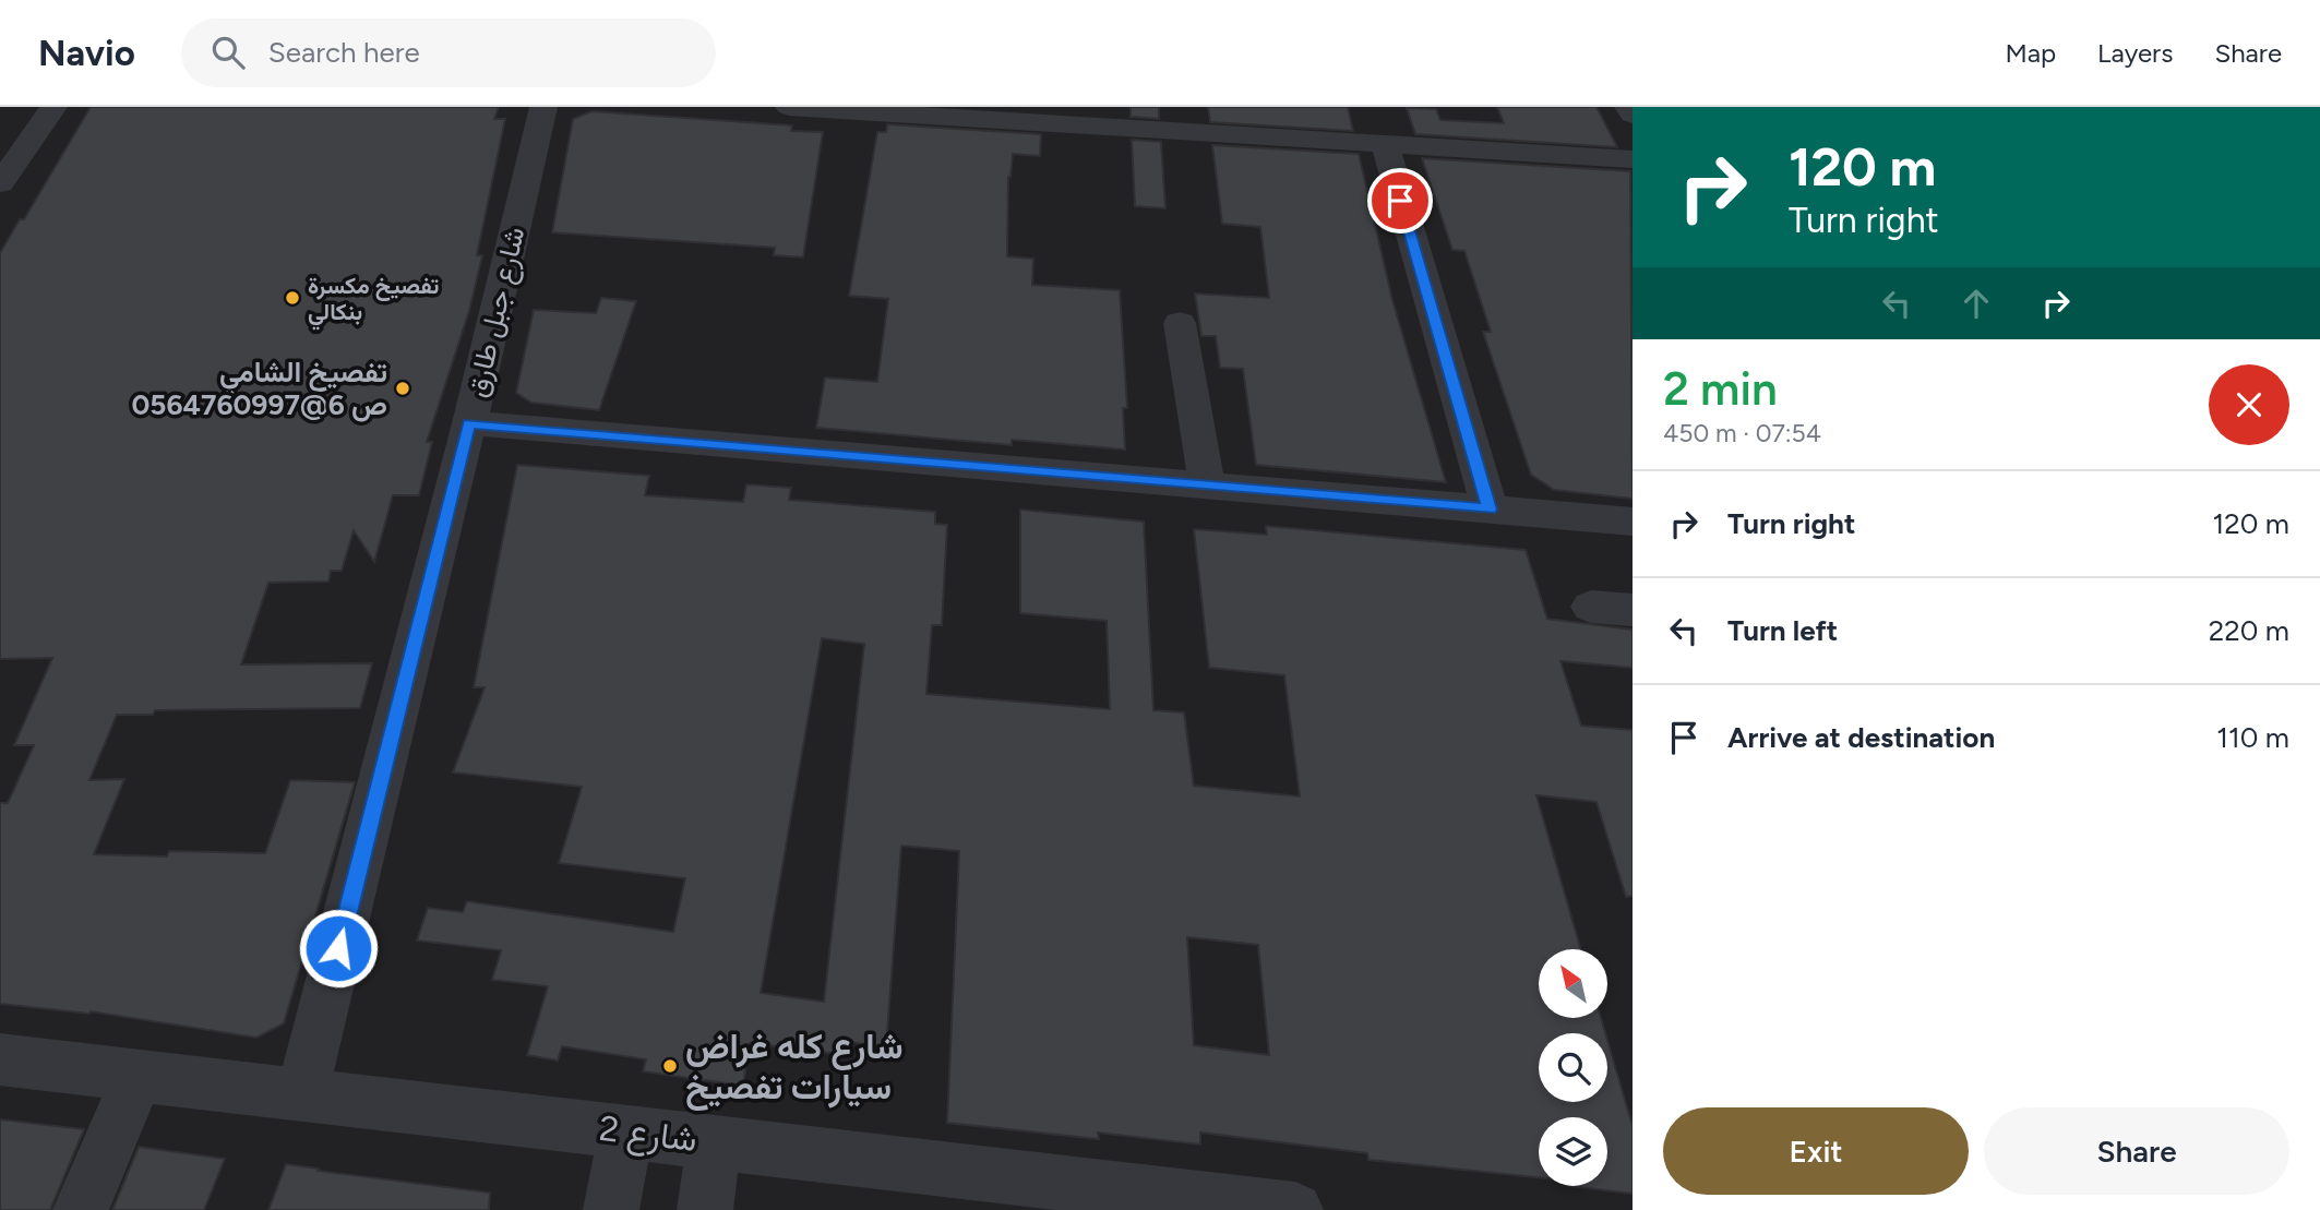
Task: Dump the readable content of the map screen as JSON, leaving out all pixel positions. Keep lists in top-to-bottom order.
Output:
{
  "streets": {
    "street": ["شارع جبل طارق", "شارع 2"]
  },
  "crossings": [
    ["شارع جبل طارق", "شارع 2"]
  ],
  "places": ["تفصيخ مكسرة بنكالي", "تفصيخ الشامي ص 6@0564760997", "شارع كله غراض سيارات تفصيخ"],
  "north": "top left",
  "page": {
    "header": "Navio",
    "search": "Search here",
    "nav": ["Map", "Layers", "Share"],
    "turn": ["120 m", "Turn right"],
    "heading": ["2 min", "450 m · 07:54"],
    "list": [
      {
        "name": "Turn right",
        "value": "120 m"
      },
      {
        "name": "Turn left",
        "value": "220 m"
      },
      {
        "name": "Arrive at destination",
        "value": "110 m"
      }
    ],
    "buttons": ["Exit", "Share"]
  }
}
